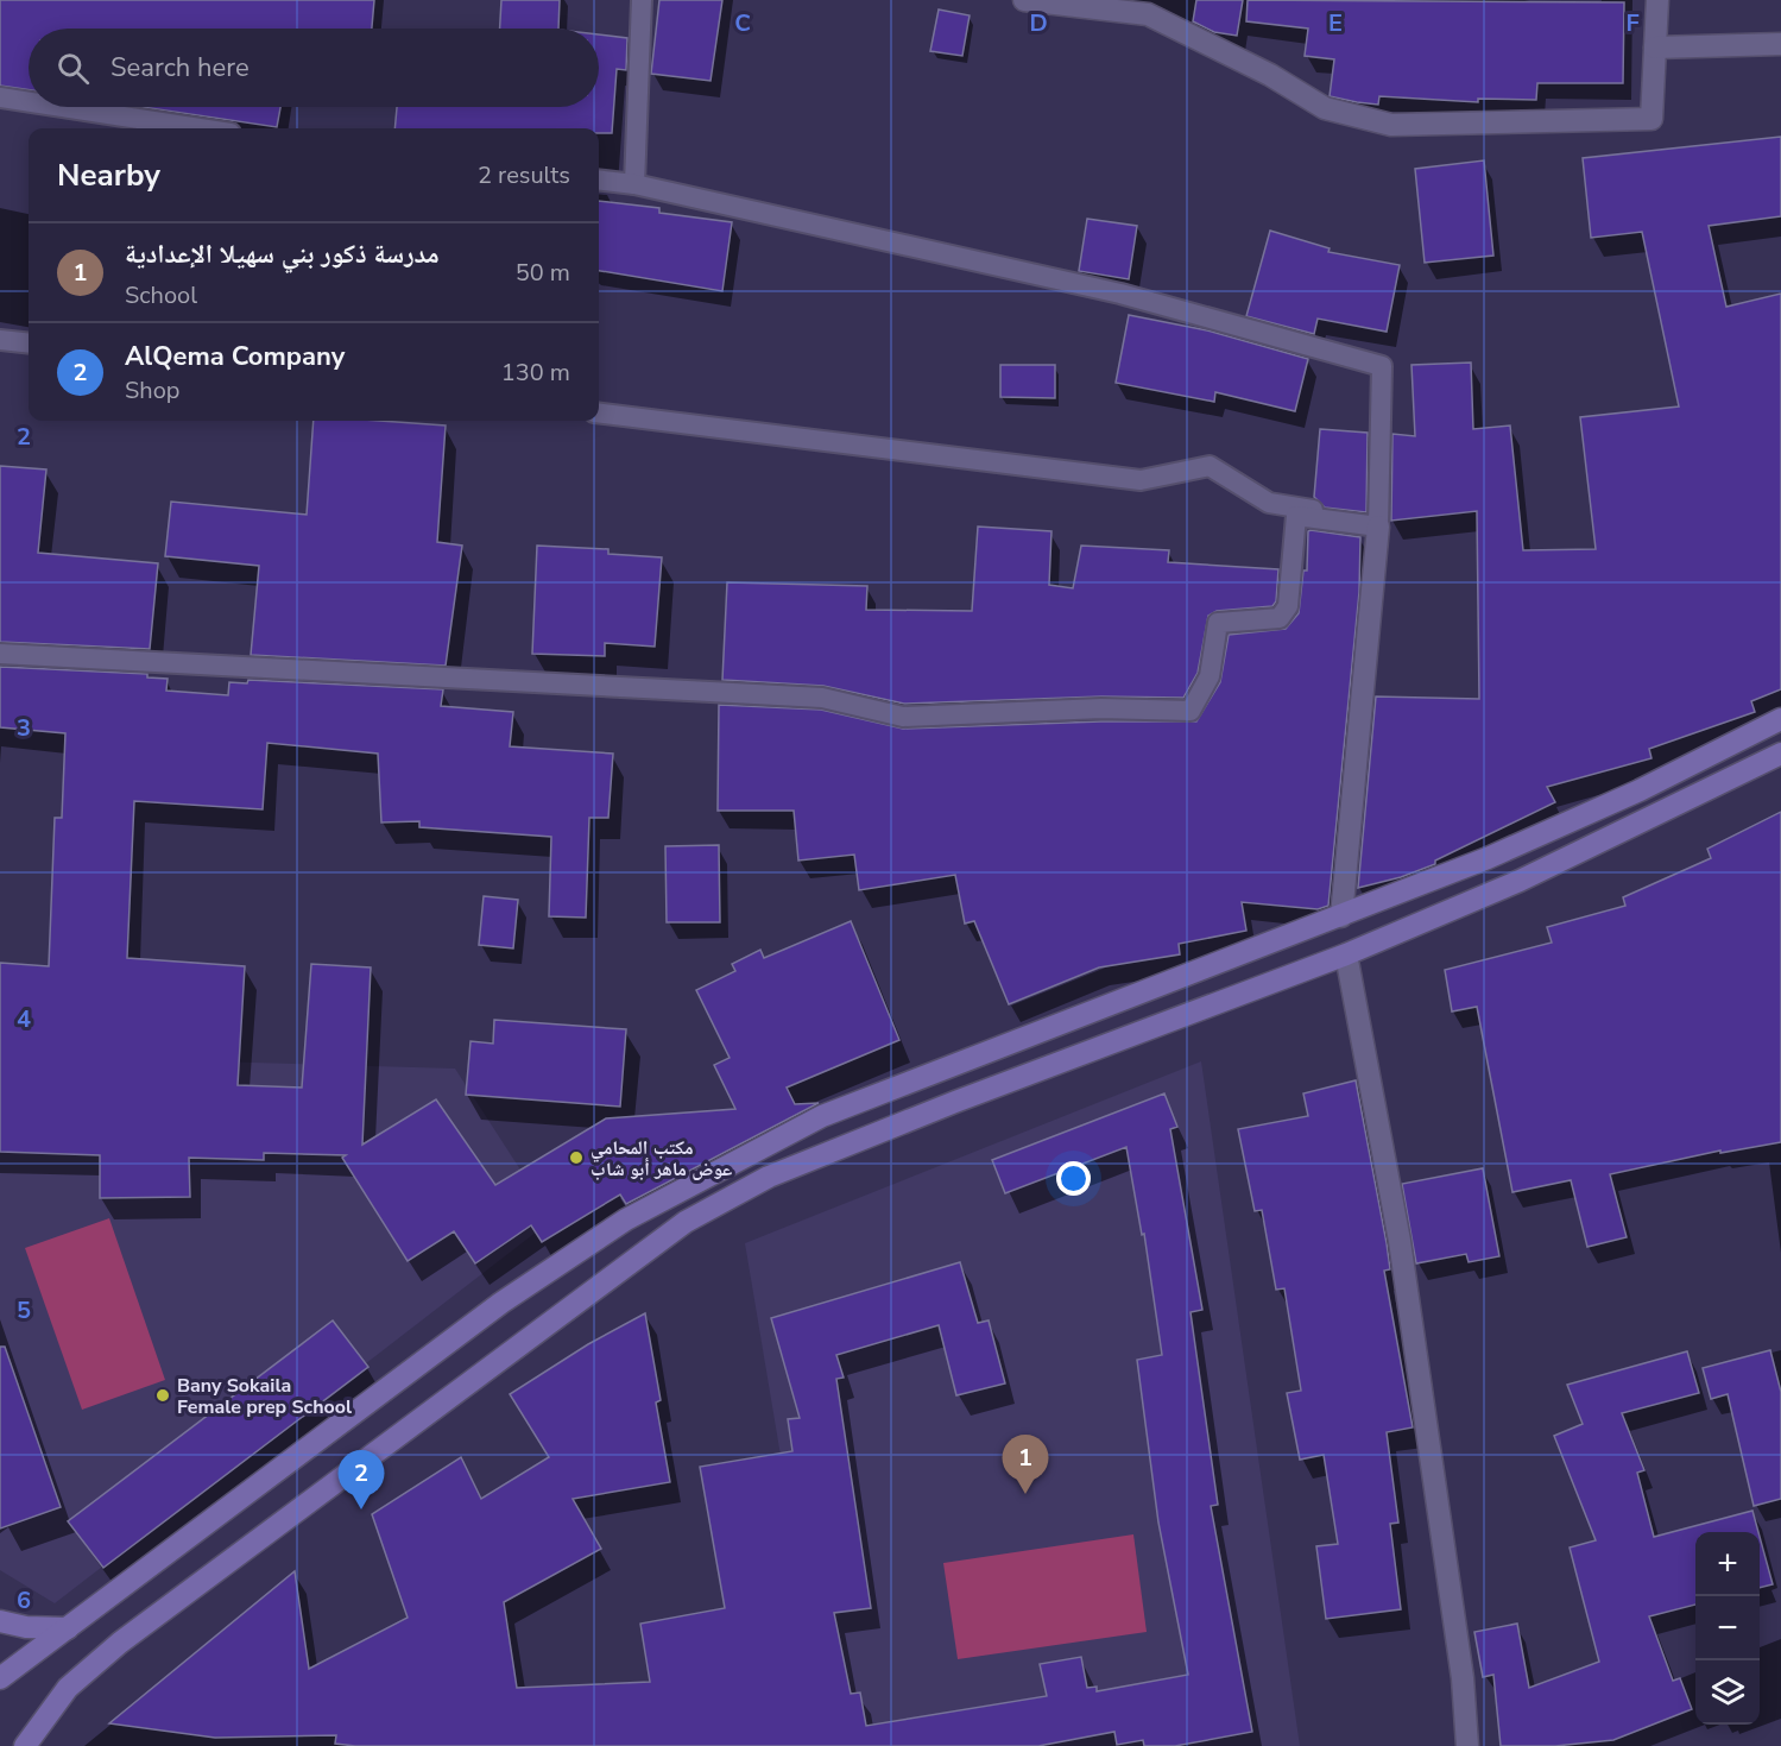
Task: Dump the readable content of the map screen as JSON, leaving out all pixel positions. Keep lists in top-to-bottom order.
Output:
{
  "places": ["مكتب المحامي عوض ماهر أبو شاب", "Bany Sokaila Female prep School"],
  "page": {
    "search": "Search here",
    "heading": ["Nearby", "2 results"],
    "list": [
      {
        "mark": "1",
        "name": "مدرسة ذكور بني سهيلا الإعدادية",
        "note": "School",
        "value": "50 m"
      },
      {
        "mark": "2",
        "name": "AlQema Company",
        "note": "Shop",
        "value": "130 m"
      }
    ],
    "pins": ["1", "2"],
    "map_buttons": ["+", "−"]
  },
  "grid": {
    "columns": [
      "C",
      "D",
      "E",
      "F"
    ],
    "rows": [
      "2",
      "3",
      "4",
      "5",
      "6"
    ]
  }
}
